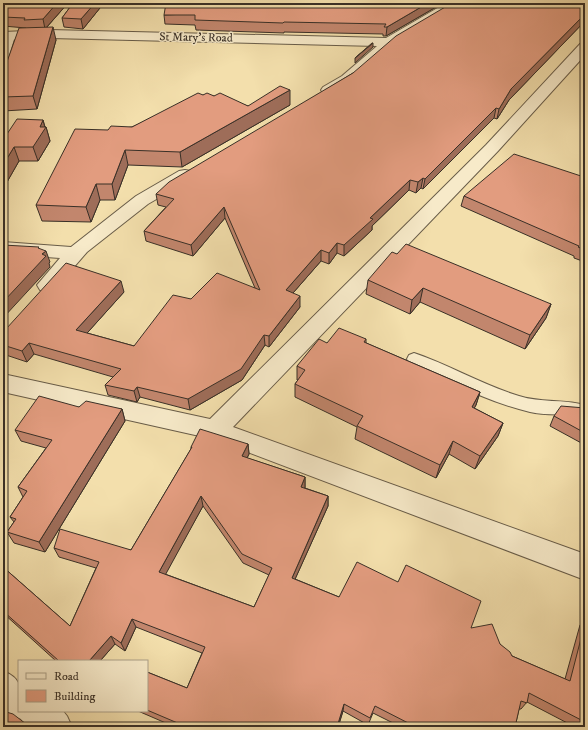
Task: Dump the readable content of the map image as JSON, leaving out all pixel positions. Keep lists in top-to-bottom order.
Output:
{
  "streets": {
    "street": ["St Mary's Road"]
  },
  "legend": ["Road", "Building"]
}
